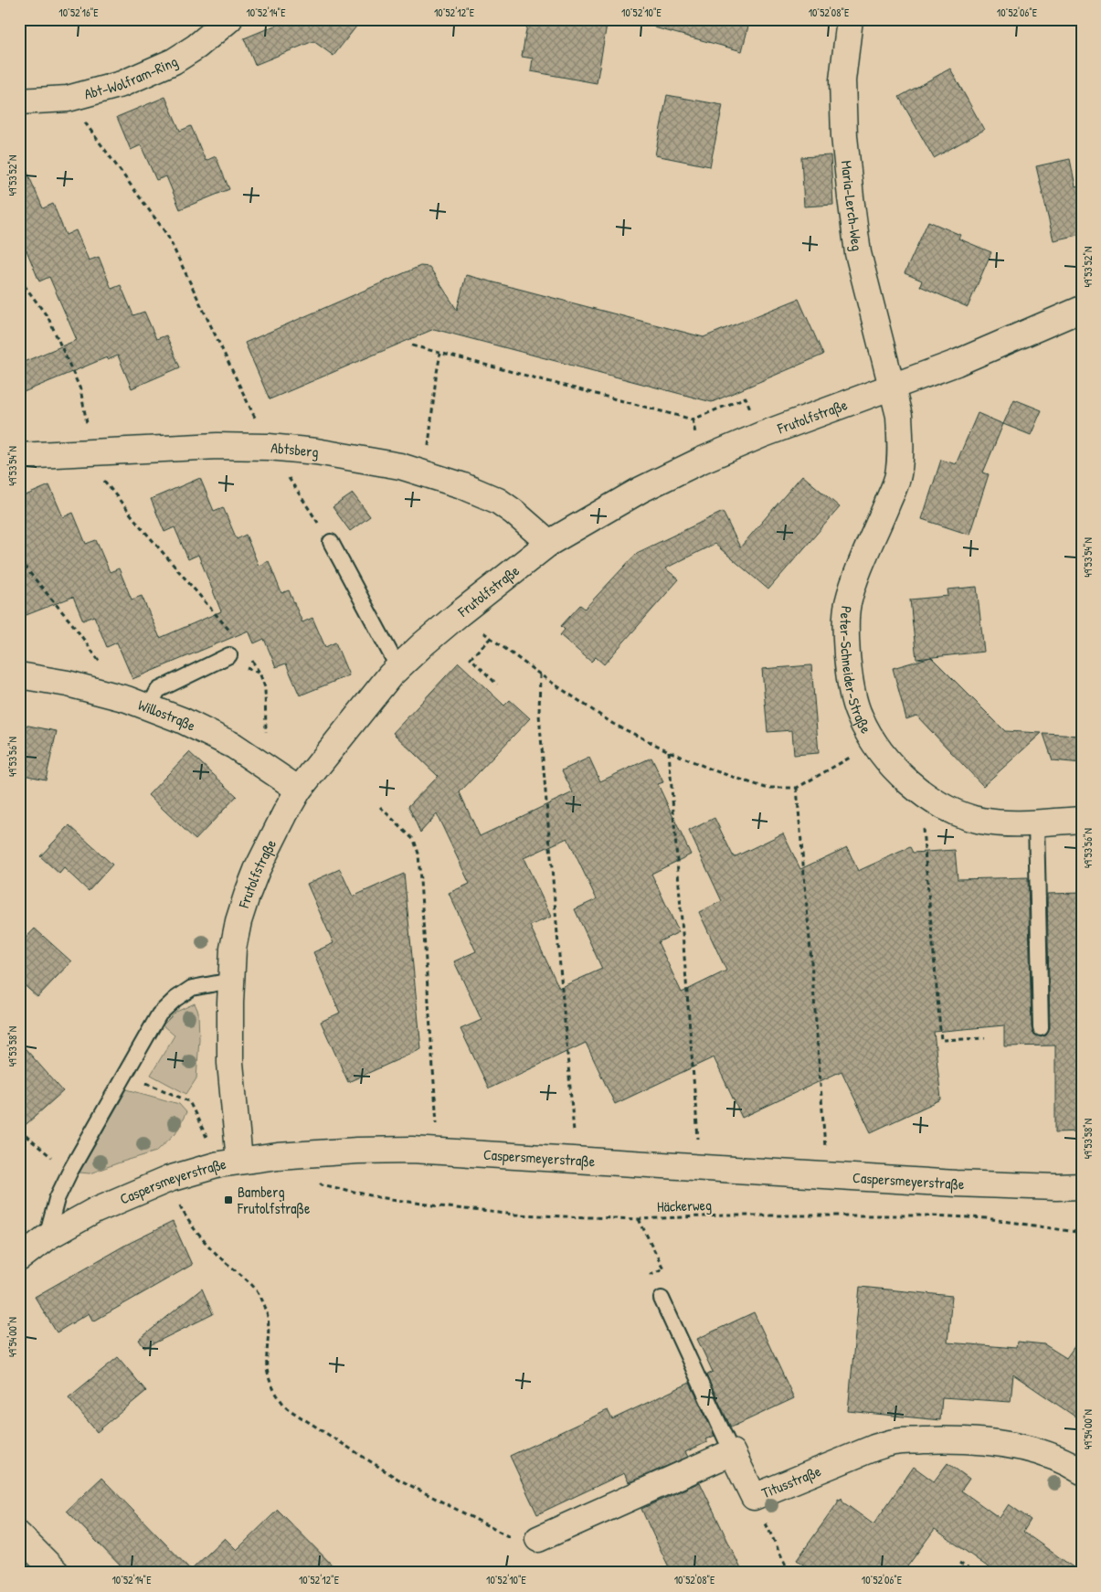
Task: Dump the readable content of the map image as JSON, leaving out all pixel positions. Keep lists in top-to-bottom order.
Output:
{
  "streets": {
    "street": [
      "Abt-Wolfram-Ring",
      "Maria-Lerch-Weg",
      "Frutolfstraße",
      "Abtsberg",
      "Peter-Schneider-Straße",
      "Willostraße",
      "Caspersmeyerstraße",
      "Titusstraße"
    ],
    "path": ["Häckerweg"]
  },
  "crossings": [
    ["Maria-Lerch-Weg", "Frutolfstraße"],
    ["Maria-Lerch-Weg", "Peter-Schneider-Straße"],
    ["Frutolfstraße", "Abtsberg"],
    ["Frutolfstraße", "Peter-Schneider-Straße"],
    ["Frutolfstraße", "Willostraße"],
    ["Frutolfstraße", "Caspersmeyerstraße"],
    ["Caspersmeyerstraße", "Häckerweg"]
  ],
  "places": {
    "transit": ["Bamberg Frutolfstraße"]
  },
  "coordinates": [
    "10°52'16\"E",
    "10°52'14\"E",
    "10°52'12\"E",
    "10°52'10\"E",
    "10°52'08\"E",
    "10°52'06\"E",
    "49°53'52\"N",
    "49°53'54\"N",
    "49°53'56\"N",
    "49°53'58\"N",
    "49°54'00\"N"
  ]
}
